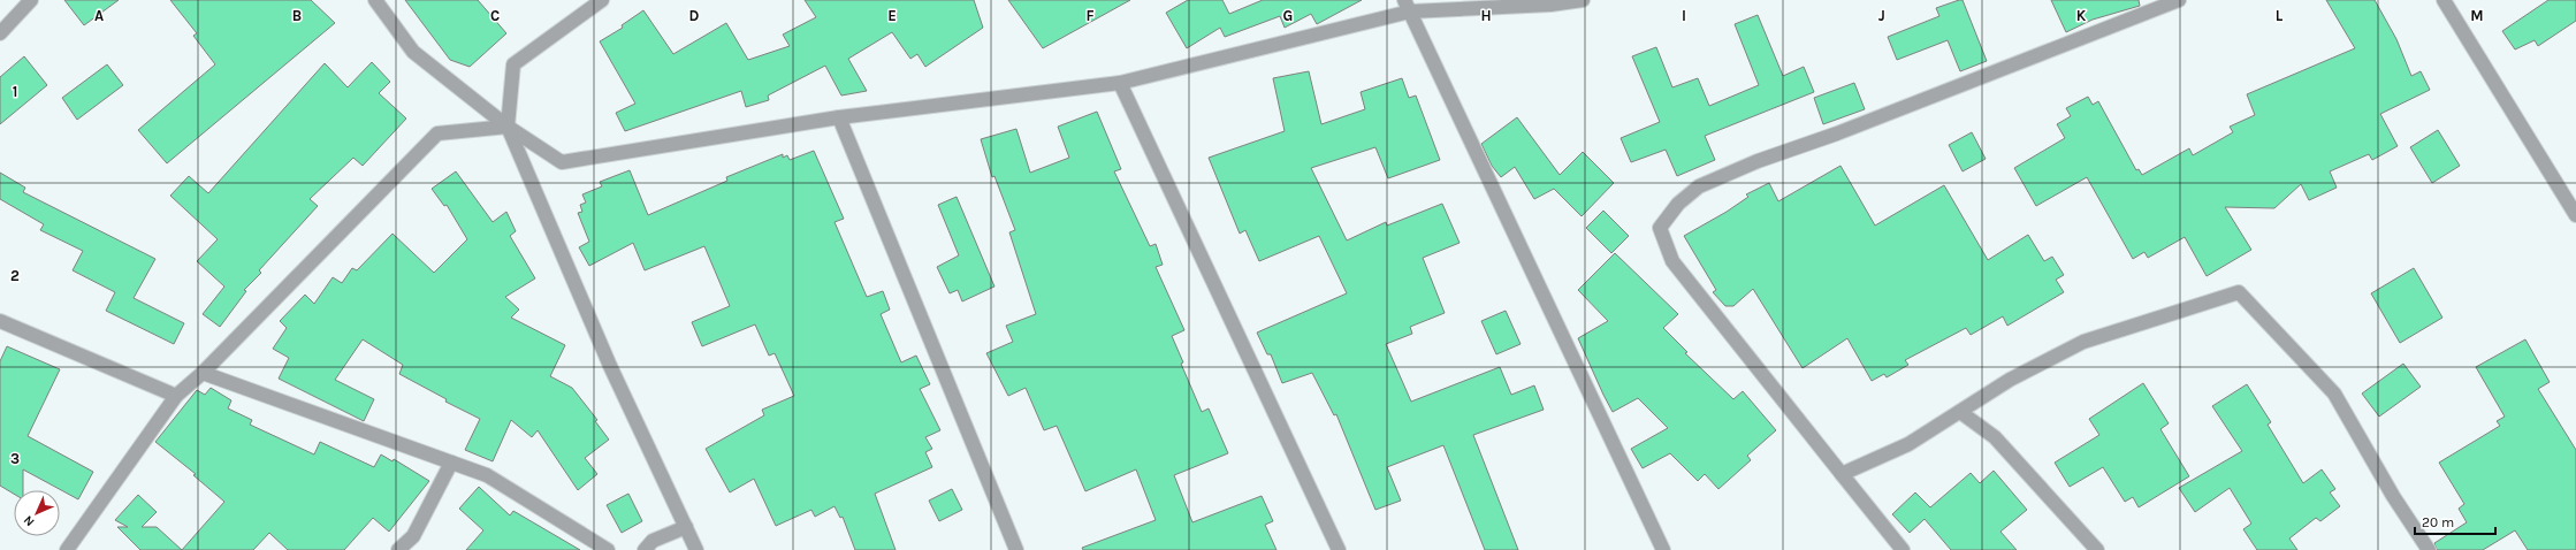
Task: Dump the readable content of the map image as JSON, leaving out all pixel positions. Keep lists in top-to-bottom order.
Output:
{
  "scale_bar": "20 m",
  "north": "bottom left",
  "grid": {
    "columns": [
      "A",
      "B",
      "C",
      "D",
      "E",
      "F",
      "G",
      "H",
      "I",
      "J",
      "K",
      "L",
      "M"
    ],
    "rows": ["1", "2", "3"]
  }
}
